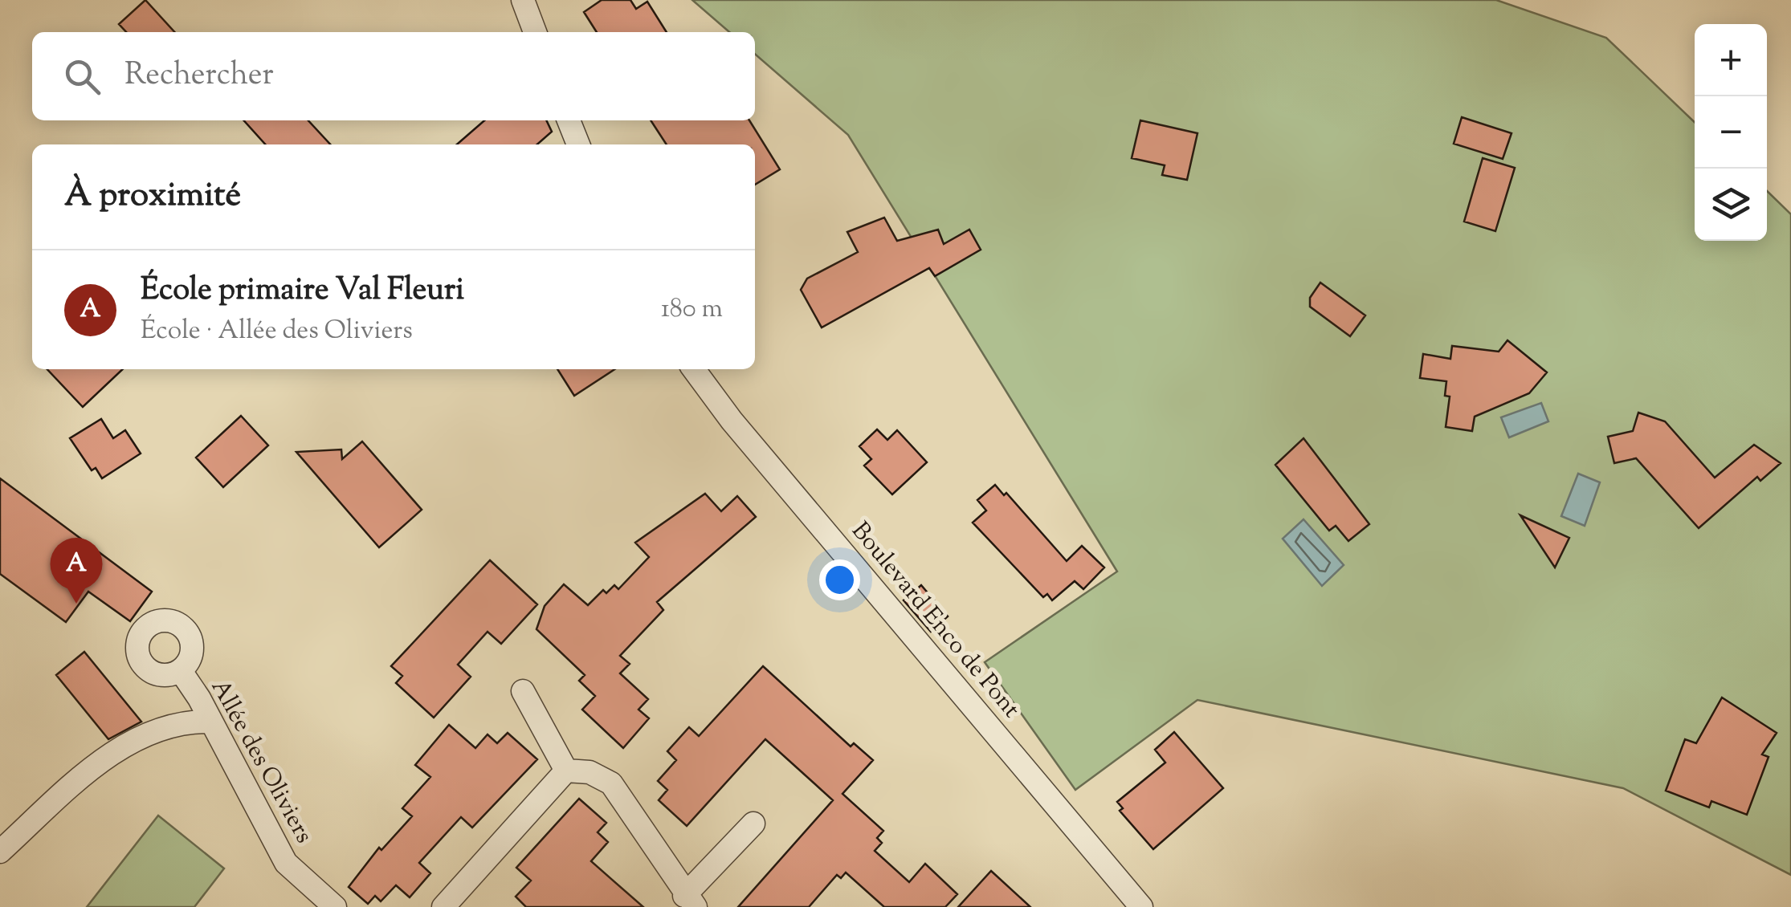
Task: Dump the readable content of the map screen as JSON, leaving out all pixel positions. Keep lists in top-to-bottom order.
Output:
{
  "streets": {
    "street": ["Boulevard Enco de Pont", "Allée des Oliviers"]
  },
  "page": {
    "map_buttons": ["+", "−"],
    "search": "Rechercher",
    "heading": "À proximité",
    "list": [
      {
        "mark": "A",
        "name": "École primaire Val Fleuri",
        "note": "École · Allée des Oliviers",
        "value": "180 m"
      }
    ],
    "pins": "A"
  }
}
